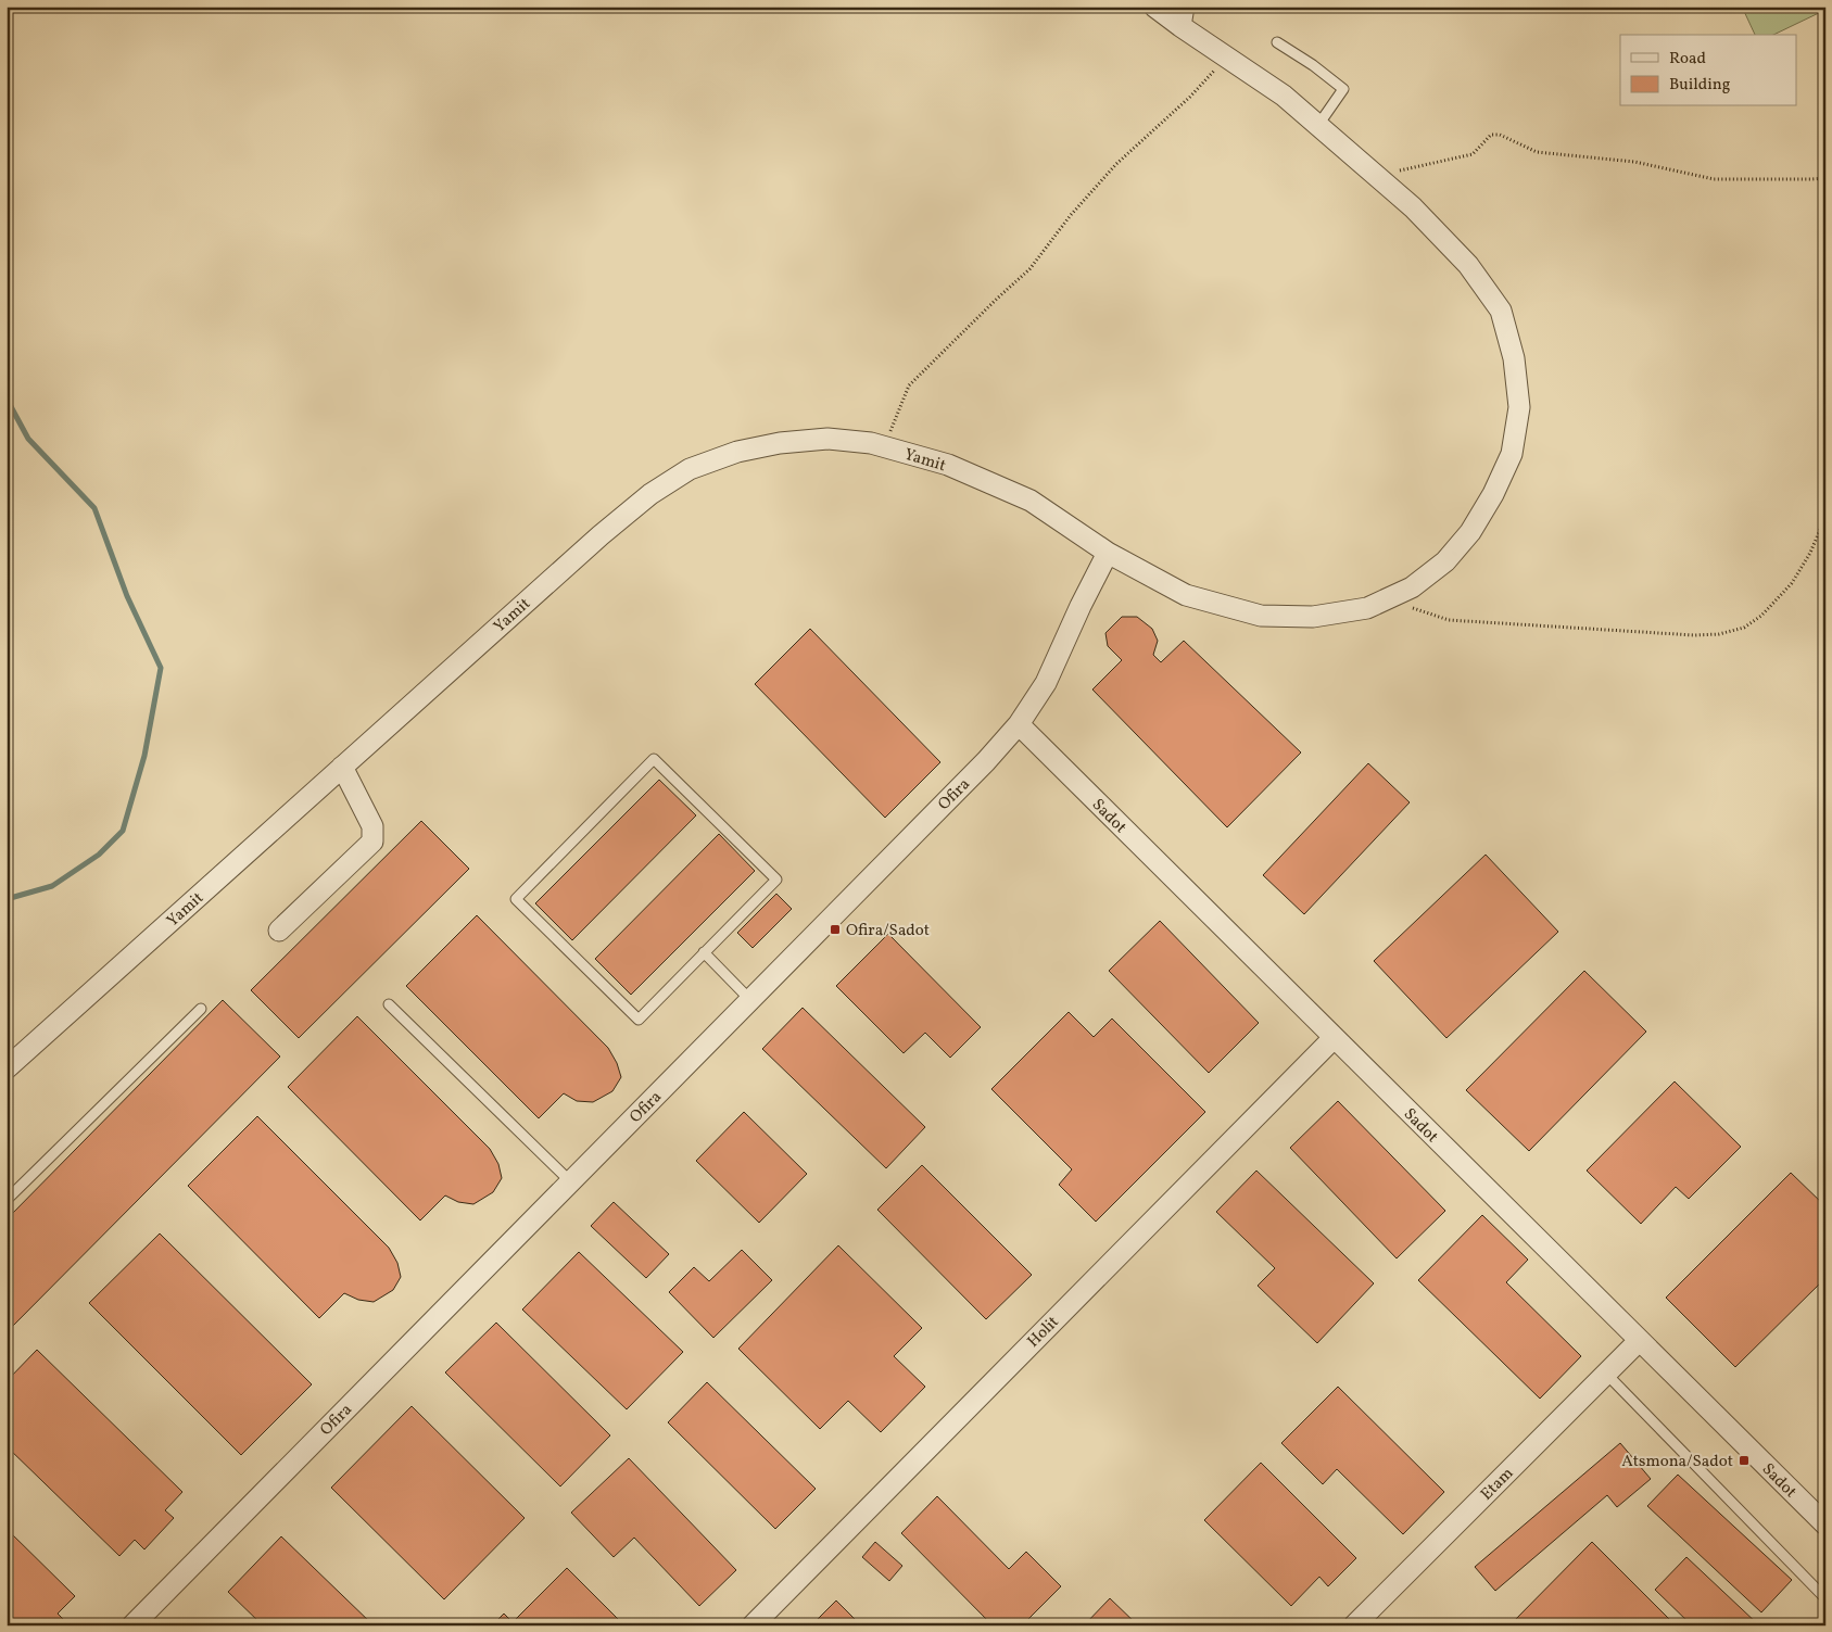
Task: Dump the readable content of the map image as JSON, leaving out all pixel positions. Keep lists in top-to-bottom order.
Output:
{
  "streets": {
    "street": [
      "Yamit",
      "Ofira",
      "Sadot",
      "Holit",
      "Etam"
    ]
  },
  "crossings": [
    ["Yamit", "Ofira"],
    ["Ofira", "Sadot"],
    ["Sadot", "Holit"],
    ["Sadot", "Etam"]
  ],
  "places": {
    "transit": ["Ofira/Sadot", "Atsmona/Sadot"]
  },
  "legend": ["Road", "Building"]
}
